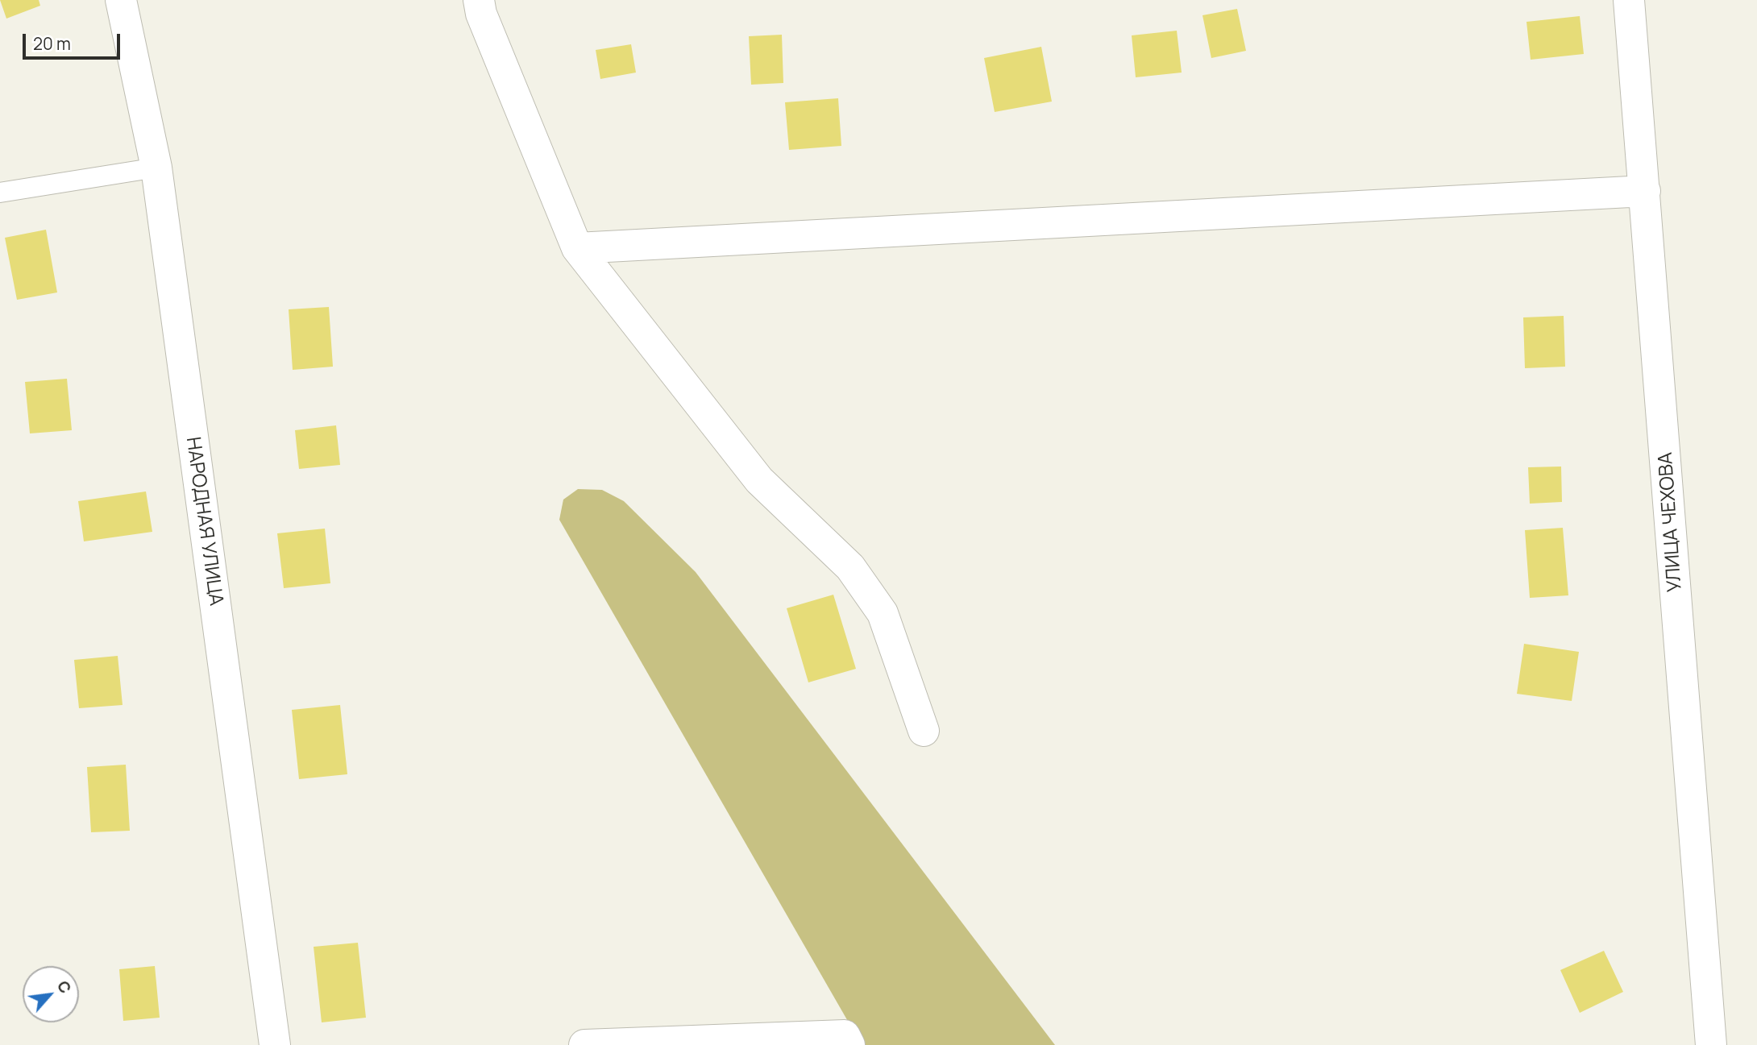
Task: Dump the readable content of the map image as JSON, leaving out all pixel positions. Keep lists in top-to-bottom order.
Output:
{
  "streets": {
    "street": ["НАРОДНАЯ УЛИЦА", "УЛИЦА ЧЕХОВА"]
  },
  "scale_bar": "20 m",
  "north": "top right"
}
